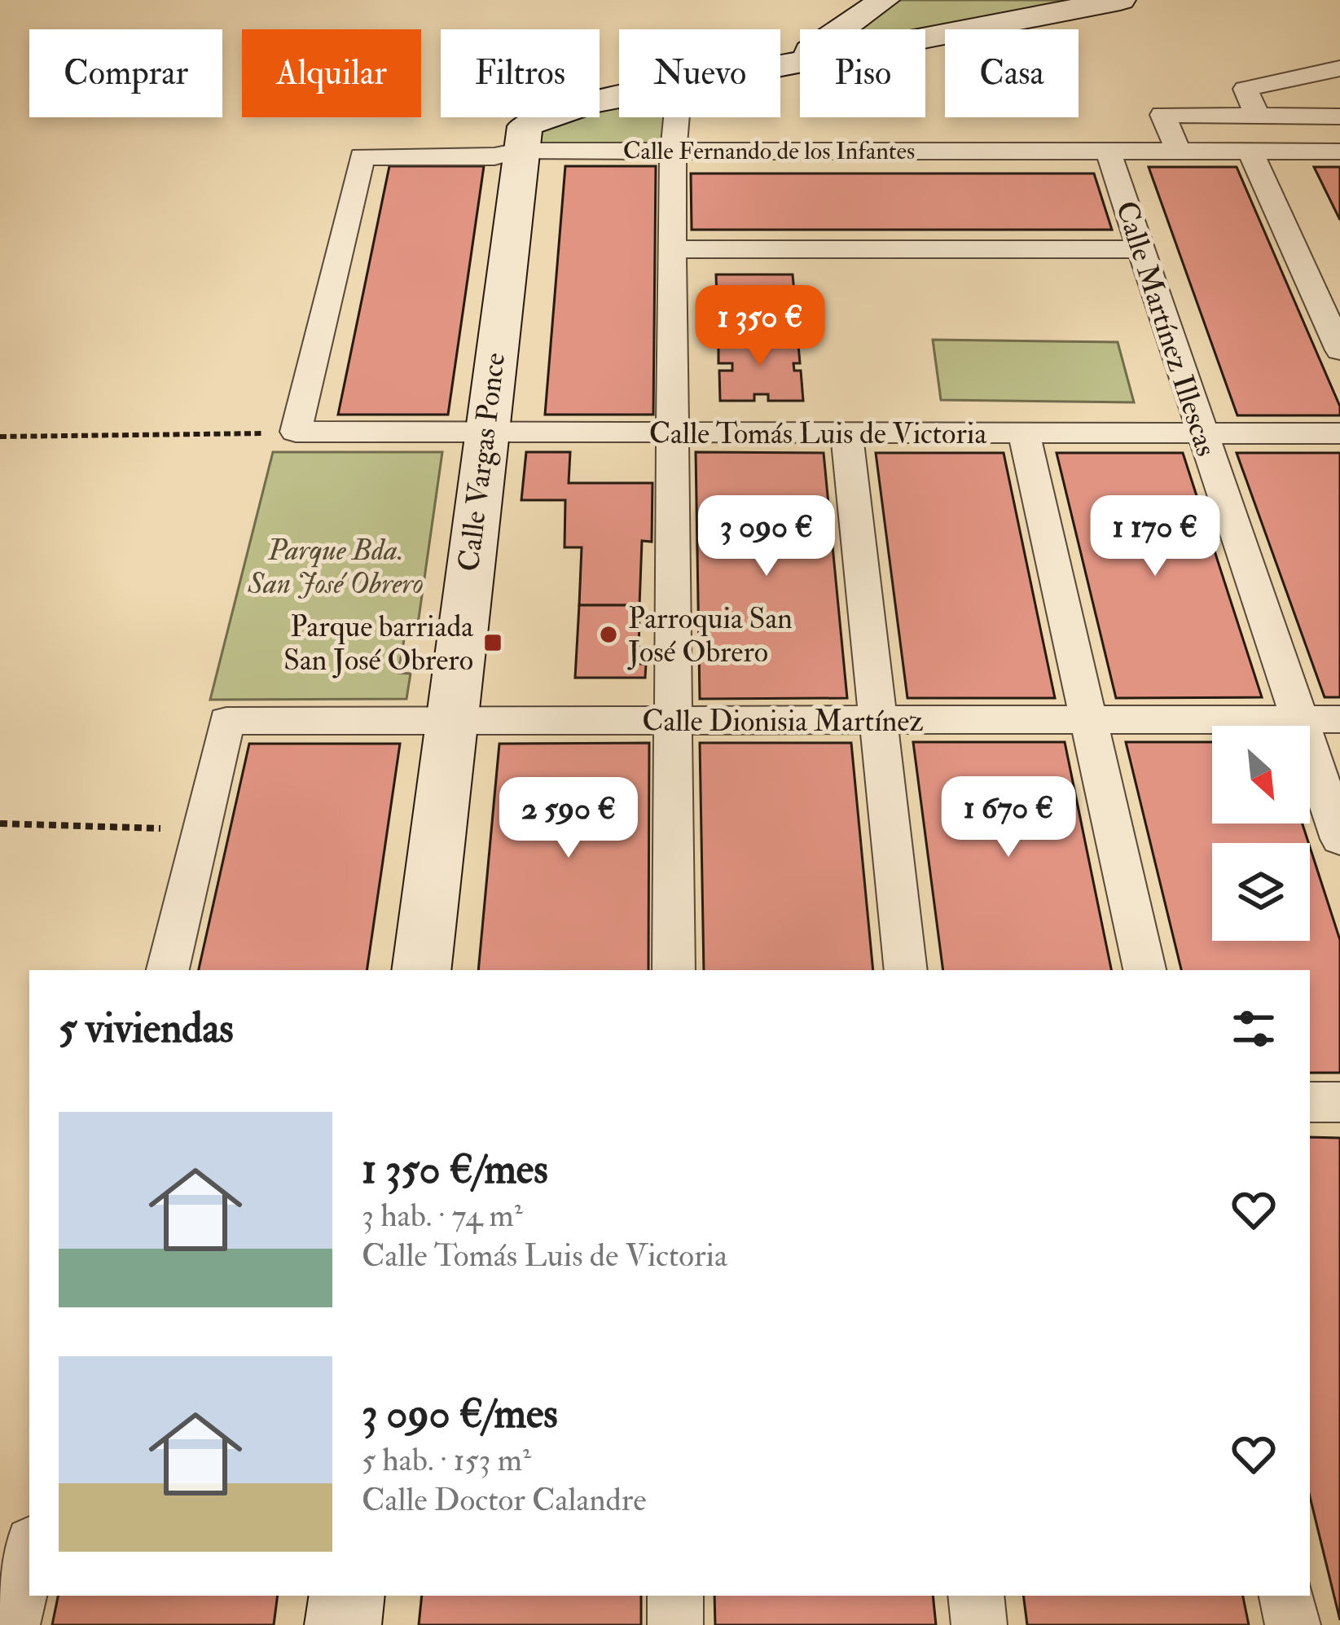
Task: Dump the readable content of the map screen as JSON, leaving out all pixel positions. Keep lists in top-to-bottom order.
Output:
{
  "streets": {
    "street": [
      "Calle Fernando de los Infantes",
      "Calle Martínez Illescas",
      "Calle Tomás Luis de Victoria",
      "Calle Vargas Ponce",
      "Calle Dionisia Martínez"
    ]
  },
  "crossings": [
    ["Calle Fernando de los Infantes", "Calle Martínez Illescas"],
    ["Calle Fernando de los Infantes", "Calle Tomás Luis de Victoria"],
    ["Calle Fernando de los Infantes", "Calle Vargas Ponce"],
    ["Calle Martínez Illescas", "Calle Tomás Luis de Victoria"],
    ["Calle Martínez Illescas", "Calle Dionisia Martínez"],
    ["Calle Tomás Luis de Victoria", "Calle Vargas Ponce"],
    ["Calle Vargas Ponce", "Calle Dionisia Martínez"]
  ],
  "parks": ["Parque Bda. San José Obrero"],
  "places": {
    "other": ["Parroquia San José Obrero"],
    "transit": ["Parque barriada San José Obrero"]
  },
  "north": "bottom right",
  "page": {
    "chip": [
      "Comprar",
      "Alquilar",
      "Filtros",
      "Nuevo",
      "Piso",
      "Casa"
    ],
    "price": [
      "1 350 €",
      "3 090 €",
      "1 170 €",
      "1 670 €",
      "2 590 €"
    ],
    "heading": "5 viviendas",
    "list": [
      {
        "name": "1 350 €/mes",
        "note": "3 hab. · 74 m² · Calle Tomás Luis de Victoria"
      },
      {
        "name": "3 090 €/mes",
        "note": "5 hab. · 153 m² · Calle Doctor Calandre"
      }
    ]
  }
}
